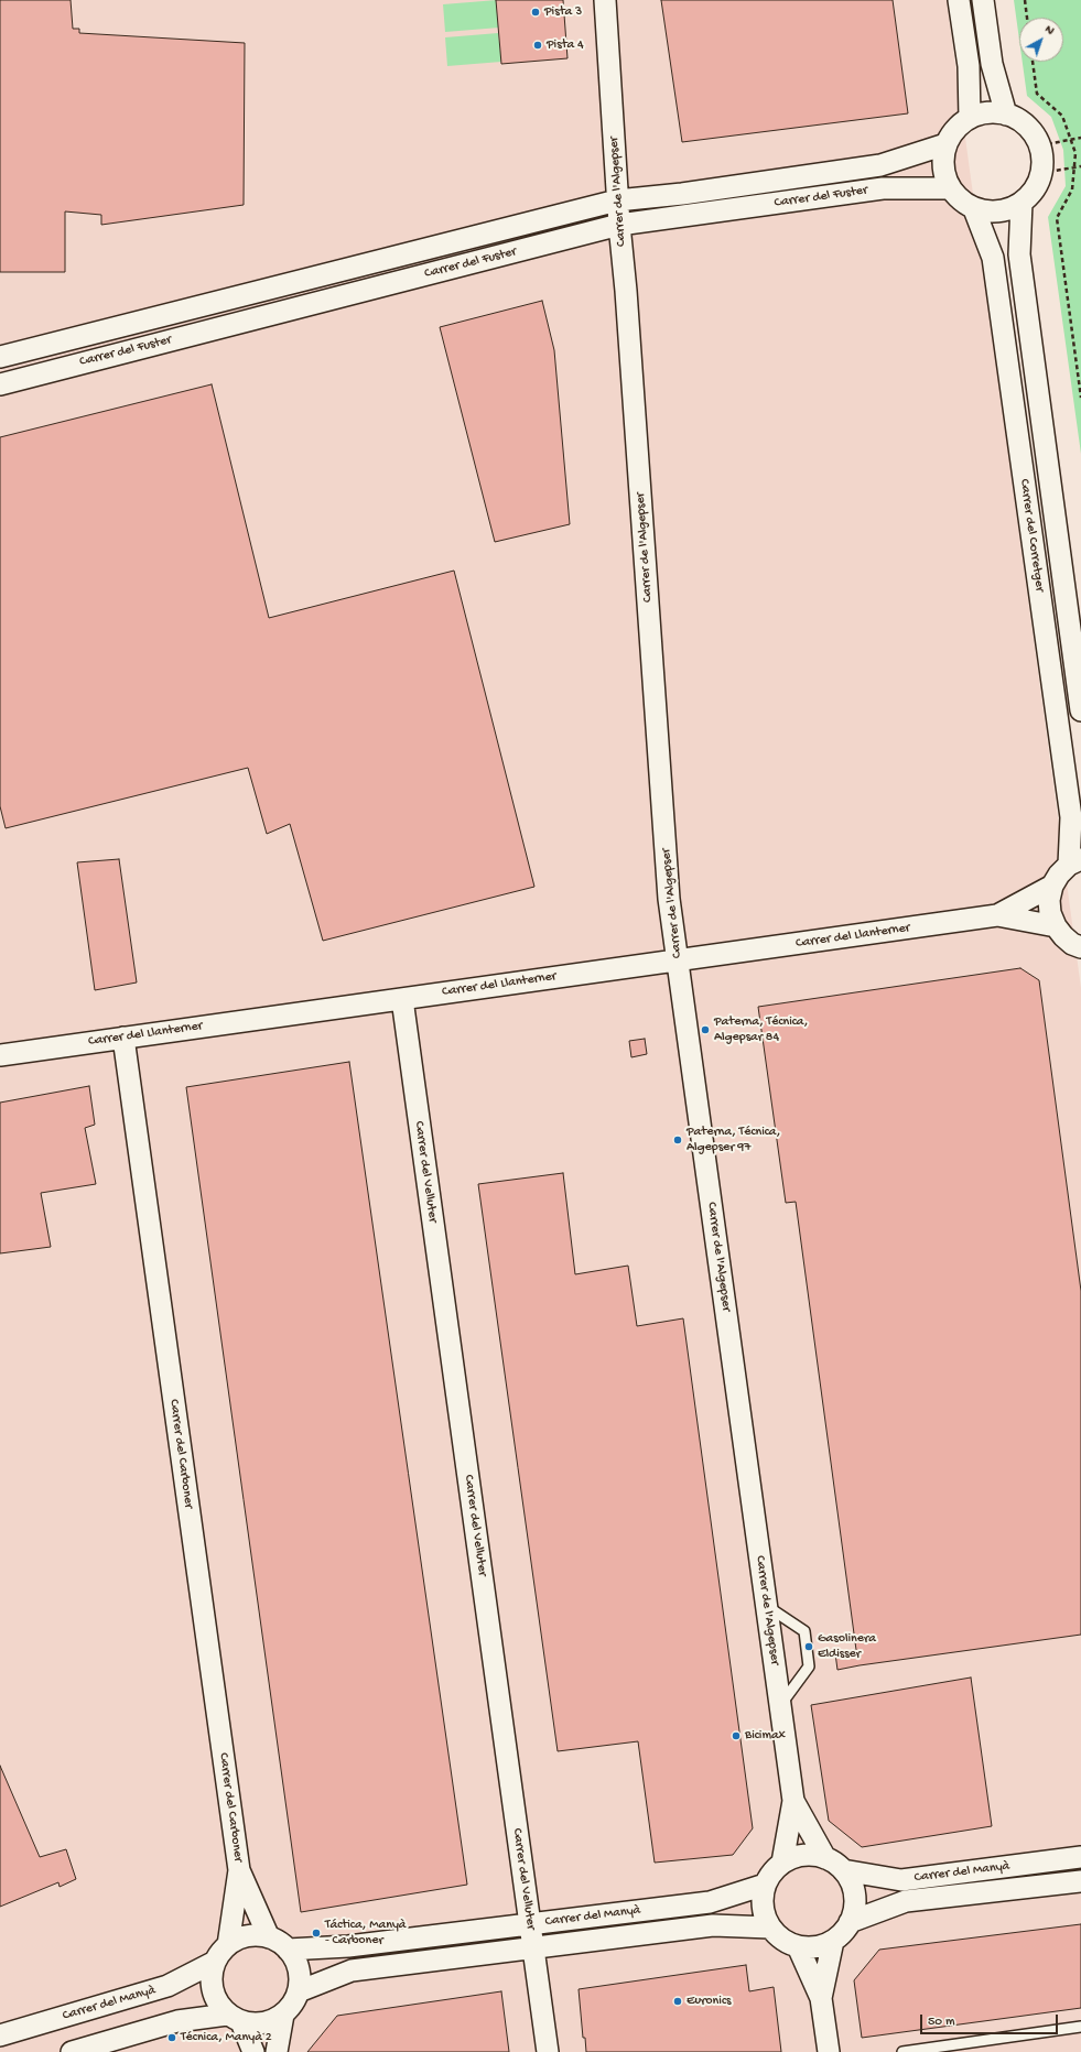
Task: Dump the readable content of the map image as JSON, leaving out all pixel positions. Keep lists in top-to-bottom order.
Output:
{
  "streets": {
    "street": [
      "Carrer de l'Algepser",
      "Carrer del Fuster",
      "Carrer del Corretger",
      "Carrer del Llanterner",
      "Carrer del Velluter",
      "Carrer del Carboner",
      "Carrer del Manyà"
    ]
  },
  "crossings": [
    ["Carrer de l'Algepser", "Carrer del Fuster"],
    ["Carrer de l'Algepser", "Carrer del Llanterner"],
    ["Carrer del Fuster", "Carrer del Corretger"],
    ["Carrer del Llanterner", "Carrer del Velluter"],
    ["Carrer del Llanterner", "Carrer del Carboner"],
    ["Carrer del Velluter", "Carrer del Manyà"],
    ["Carrer del Carboner", "Carrer del Manyà"]
  ],
  "places": [
    "Pista 3",
    "Pista 4",
    "Paterna, Técnica, Algepsar 84",
    "Paterna, Técnica, Algepser 97",
    "Gasolinera Eldisser",
    "Bicimax",
    "Táctica, Manyà - Carboner",
    "Euronics",
    "Técnica, Manyà 2"
  ],
  "scale_bar": "50 m",
  "north": "top right"
}
